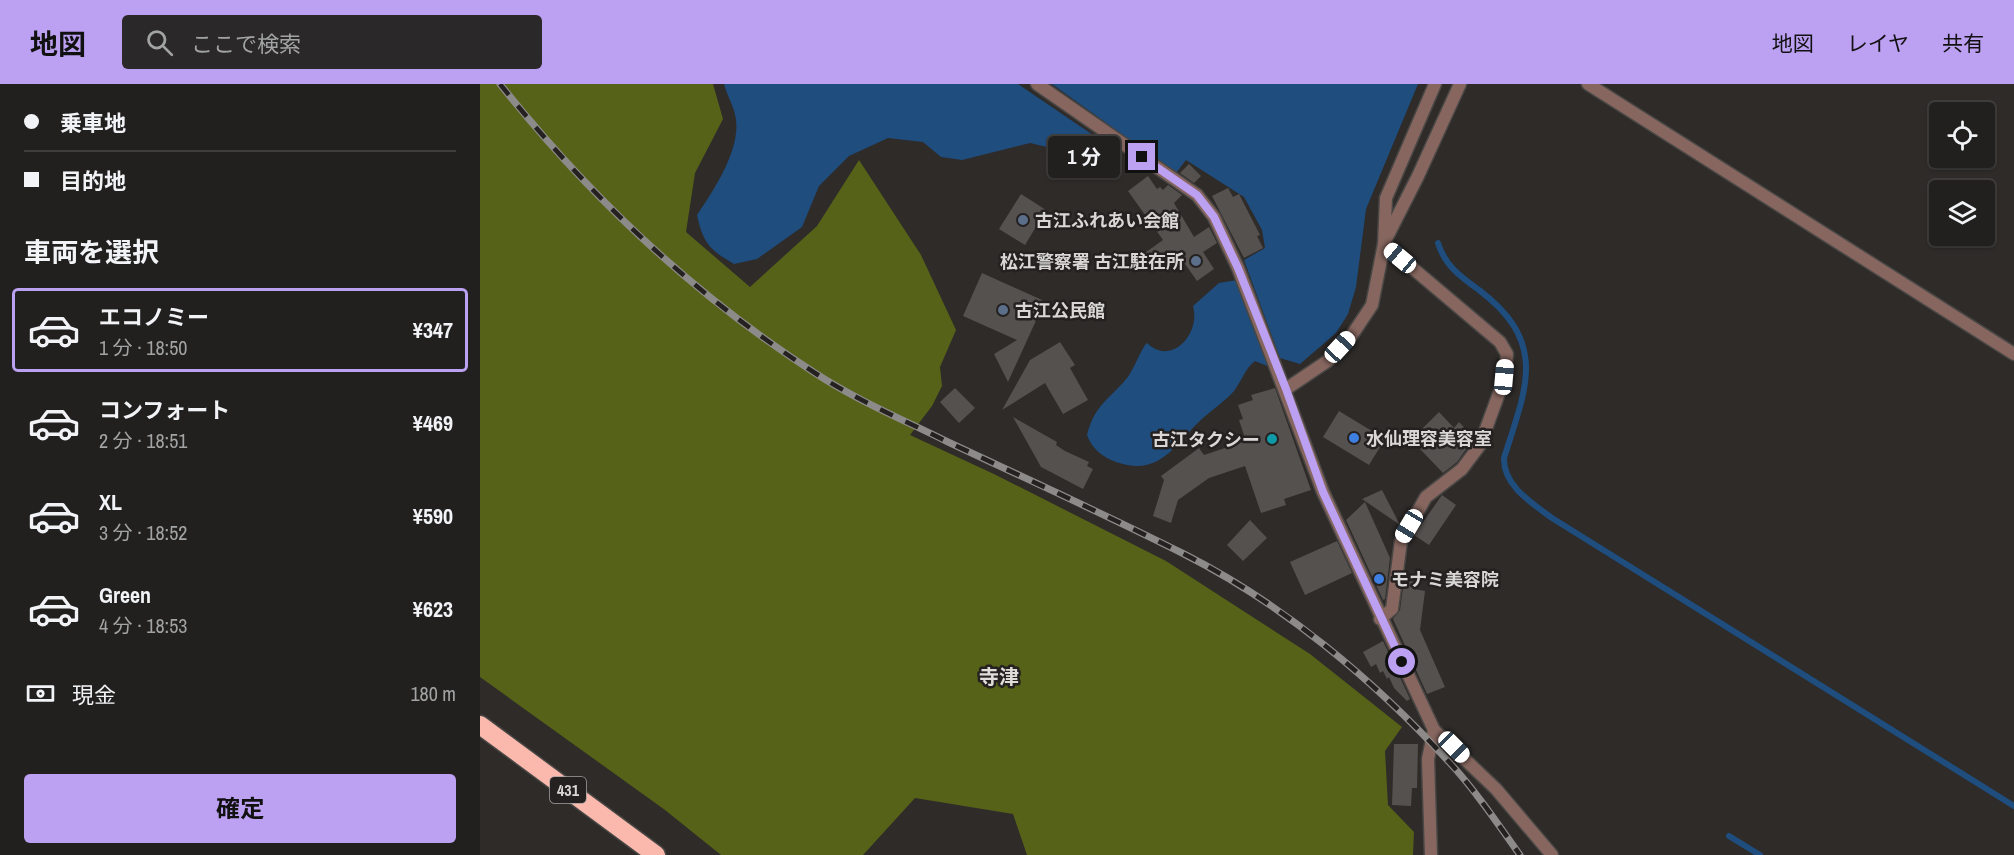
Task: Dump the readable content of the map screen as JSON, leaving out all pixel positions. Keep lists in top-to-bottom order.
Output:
{
  "streets": {
    "highway": ["431"]
  },
  "districts": ["寺津"],
  "places": [
    "古江ふれあい会館",
    "松江警察署 古江駐在所",
    "古江公民館",
    "水仙理容美容室",
    "古江タクシー",
    "モナミ美容院"
  ],
  "page": {
    "header": "地図",
    "search": "ここで検索",
    "nav": ["地図", "レイヤ", "共有"],
    "banner": ["乗車地", "目的地"],
    "bubble": "1 分",
    "heading": "車両を選択",
    "list": [
      {
        "name": "エコノミー",
        "note": "1 分 · 18:50",
        "value": "¥347"
      },
      {
        "name": "コンフォート",
        "note": "2 分 · 18:51",
        "value": "¥469"
      },
      {
        "name": "XL",
        "note": "3 分 · 18:52",
        "value": "¥590"
      },
      {
        "name": "Green",
        "note": "4 分 · 18:53",
        "value": "¥623"
      }
    ],
    "pay": ["現金", "180 m"],
    "buttons": "確定"
  }
}
